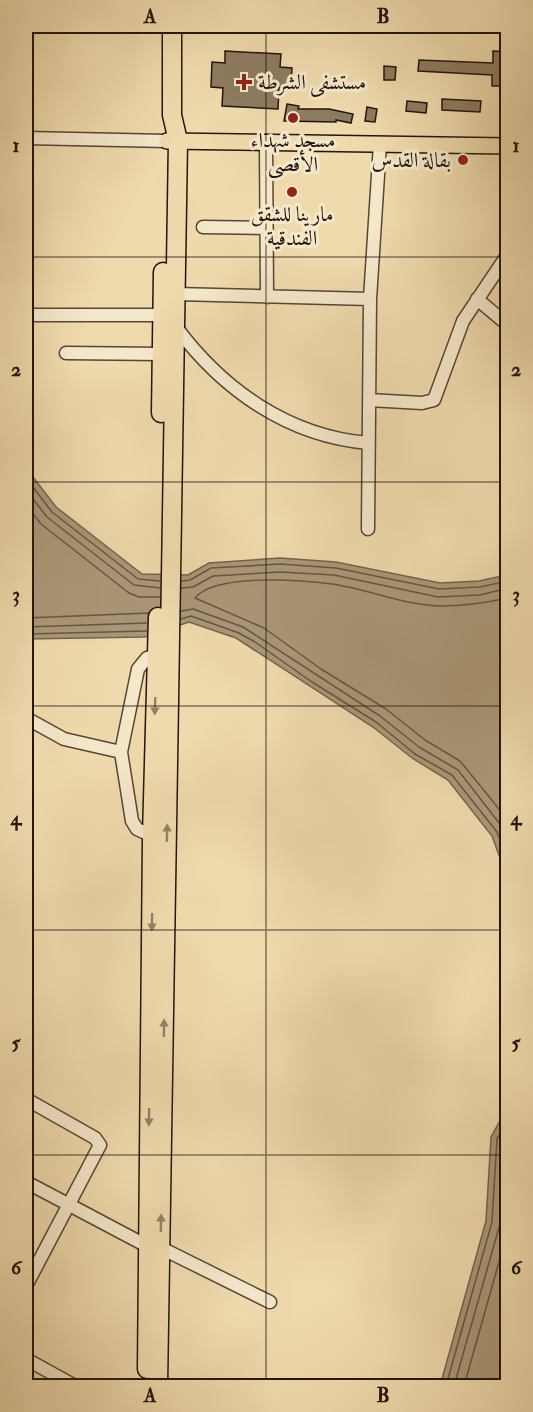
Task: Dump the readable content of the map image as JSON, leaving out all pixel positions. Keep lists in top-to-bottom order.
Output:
{
  "places": {
    "health": ["مستشفى الشرطة"],
    "other": ["مسجد شهداء الأقصى", "بقالة القدس", "مارينا للشقق الفندقية"]
  },
  "grid": {
    "columns": ["A", "B"],
    "rows": [
      "1",
      "2",
      "3",
      "4",
      "5",
      "6"
    ]
  }
}
